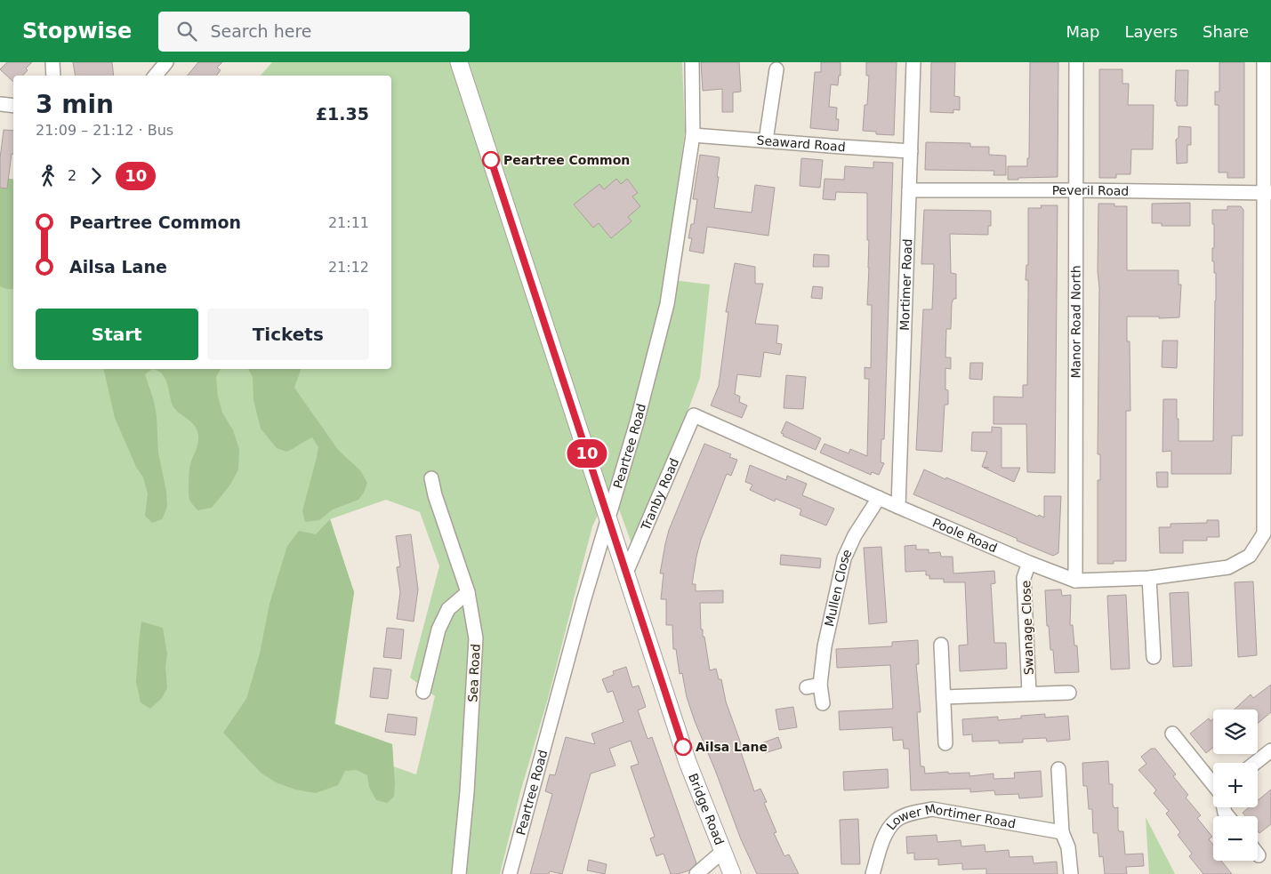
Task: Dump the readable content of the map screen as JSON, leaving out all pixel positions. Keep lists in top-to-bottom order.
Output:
{
  "streets": {
    "street": [
      "Seaward Road",
      "Peveril Road",
      "Mortimer Road",
      "Manor Road North",
      "Peartree Road",
      "Tranby Road",
      "Poole Road",
      "Mullen Close",
      "Swanage Close",
      "Sea Road",
      "Bridge Road",
      "Lower Mortimer Road"
    ]
  },
  "crossings": [
    ["Seaward Road", "Mortimer Road"],
    ["Seaward Road", "Peartree Road"],
    ["Peveril Road", "Mortimer Road"],
    ["Peveril Road", "Manor Road North"],
    ["Peveril Road", "Poole Road"],
    ["Mortimer Road", "Poole Road"],
    ["Manor Road North", "Poole Road"],
    ["Peartree Road", "Bridge Road"],
    ["Tranby Road", "Poole Road"],
    ["Tranby Road", "Bridge Road"],
    ["Poole Road", "Mullen Close"],
    ["Poole Road", "Swanage Close"]
  ],
  "places": ["Peartree Common", "Ailsa Lane"],
  "lines": ["bus line 10"],
  "page": {
    "header": "Stopwise",
    "search": "Search here",
    "nav": ["Map", "Layers", "Share"],
    "on_map": "10",
    "heading": ["3 min", "21:09 – 21:12 · Bus", "£1.35"],
    "legs": ["2", "10"],
    "list": [
      {
        "name": "Peartree Common",
        "value": "21:11"
      },
      {
        "name": "Ailsa Lane",
        "value": "21:12"
      }
    ],
    "buttons": ["Start", "Tickets"],
    "map_buttons": ["+", "−"]
  }
}
